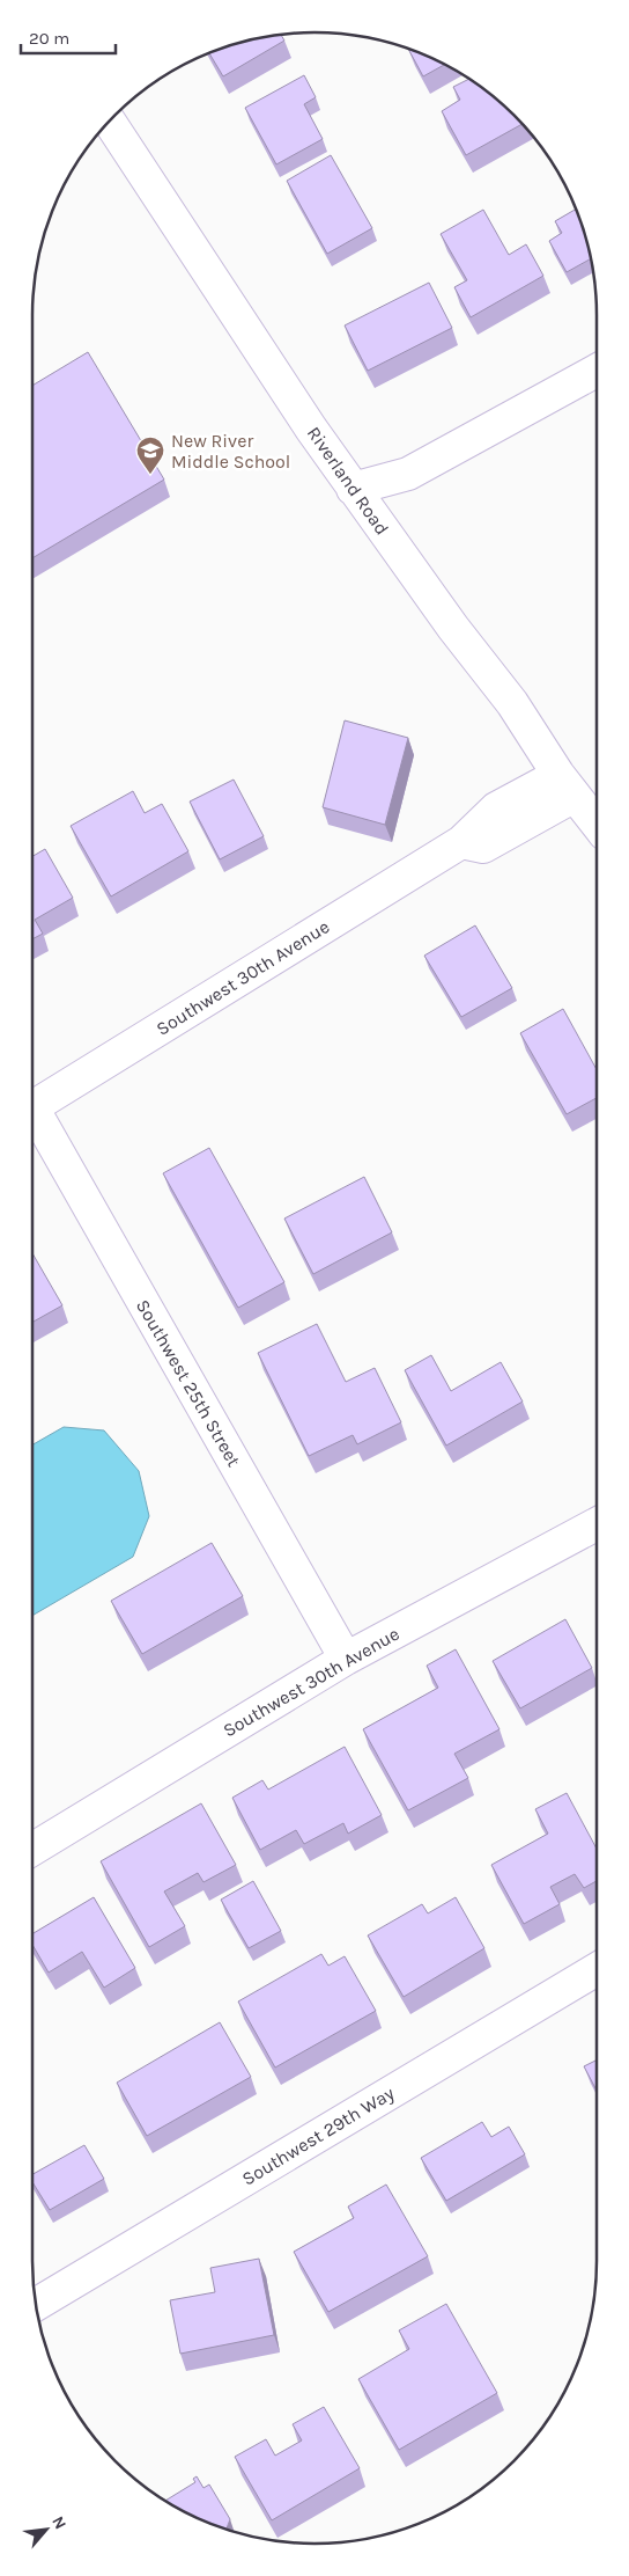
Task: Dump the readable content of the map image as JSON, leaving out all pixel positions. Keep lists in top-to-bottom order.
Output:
{
  "streets": {
    "street": [
      "Riverland Road",
      "Southwest 30th Avenue",
      "Southwest 25th Street",
      "Southwest 29th Way"
    ]
  },
  "crossings": [
    ["Riverland Road", "Southwest 30th Avenue"],
    ["Southwest 30th Avenue", "Southwest 25th Street"]
  ],
  "places": {
    "school or university": ["New River Middle School"]
  },
  "scale_bar": "20 m",
  "north": "top right"
}
